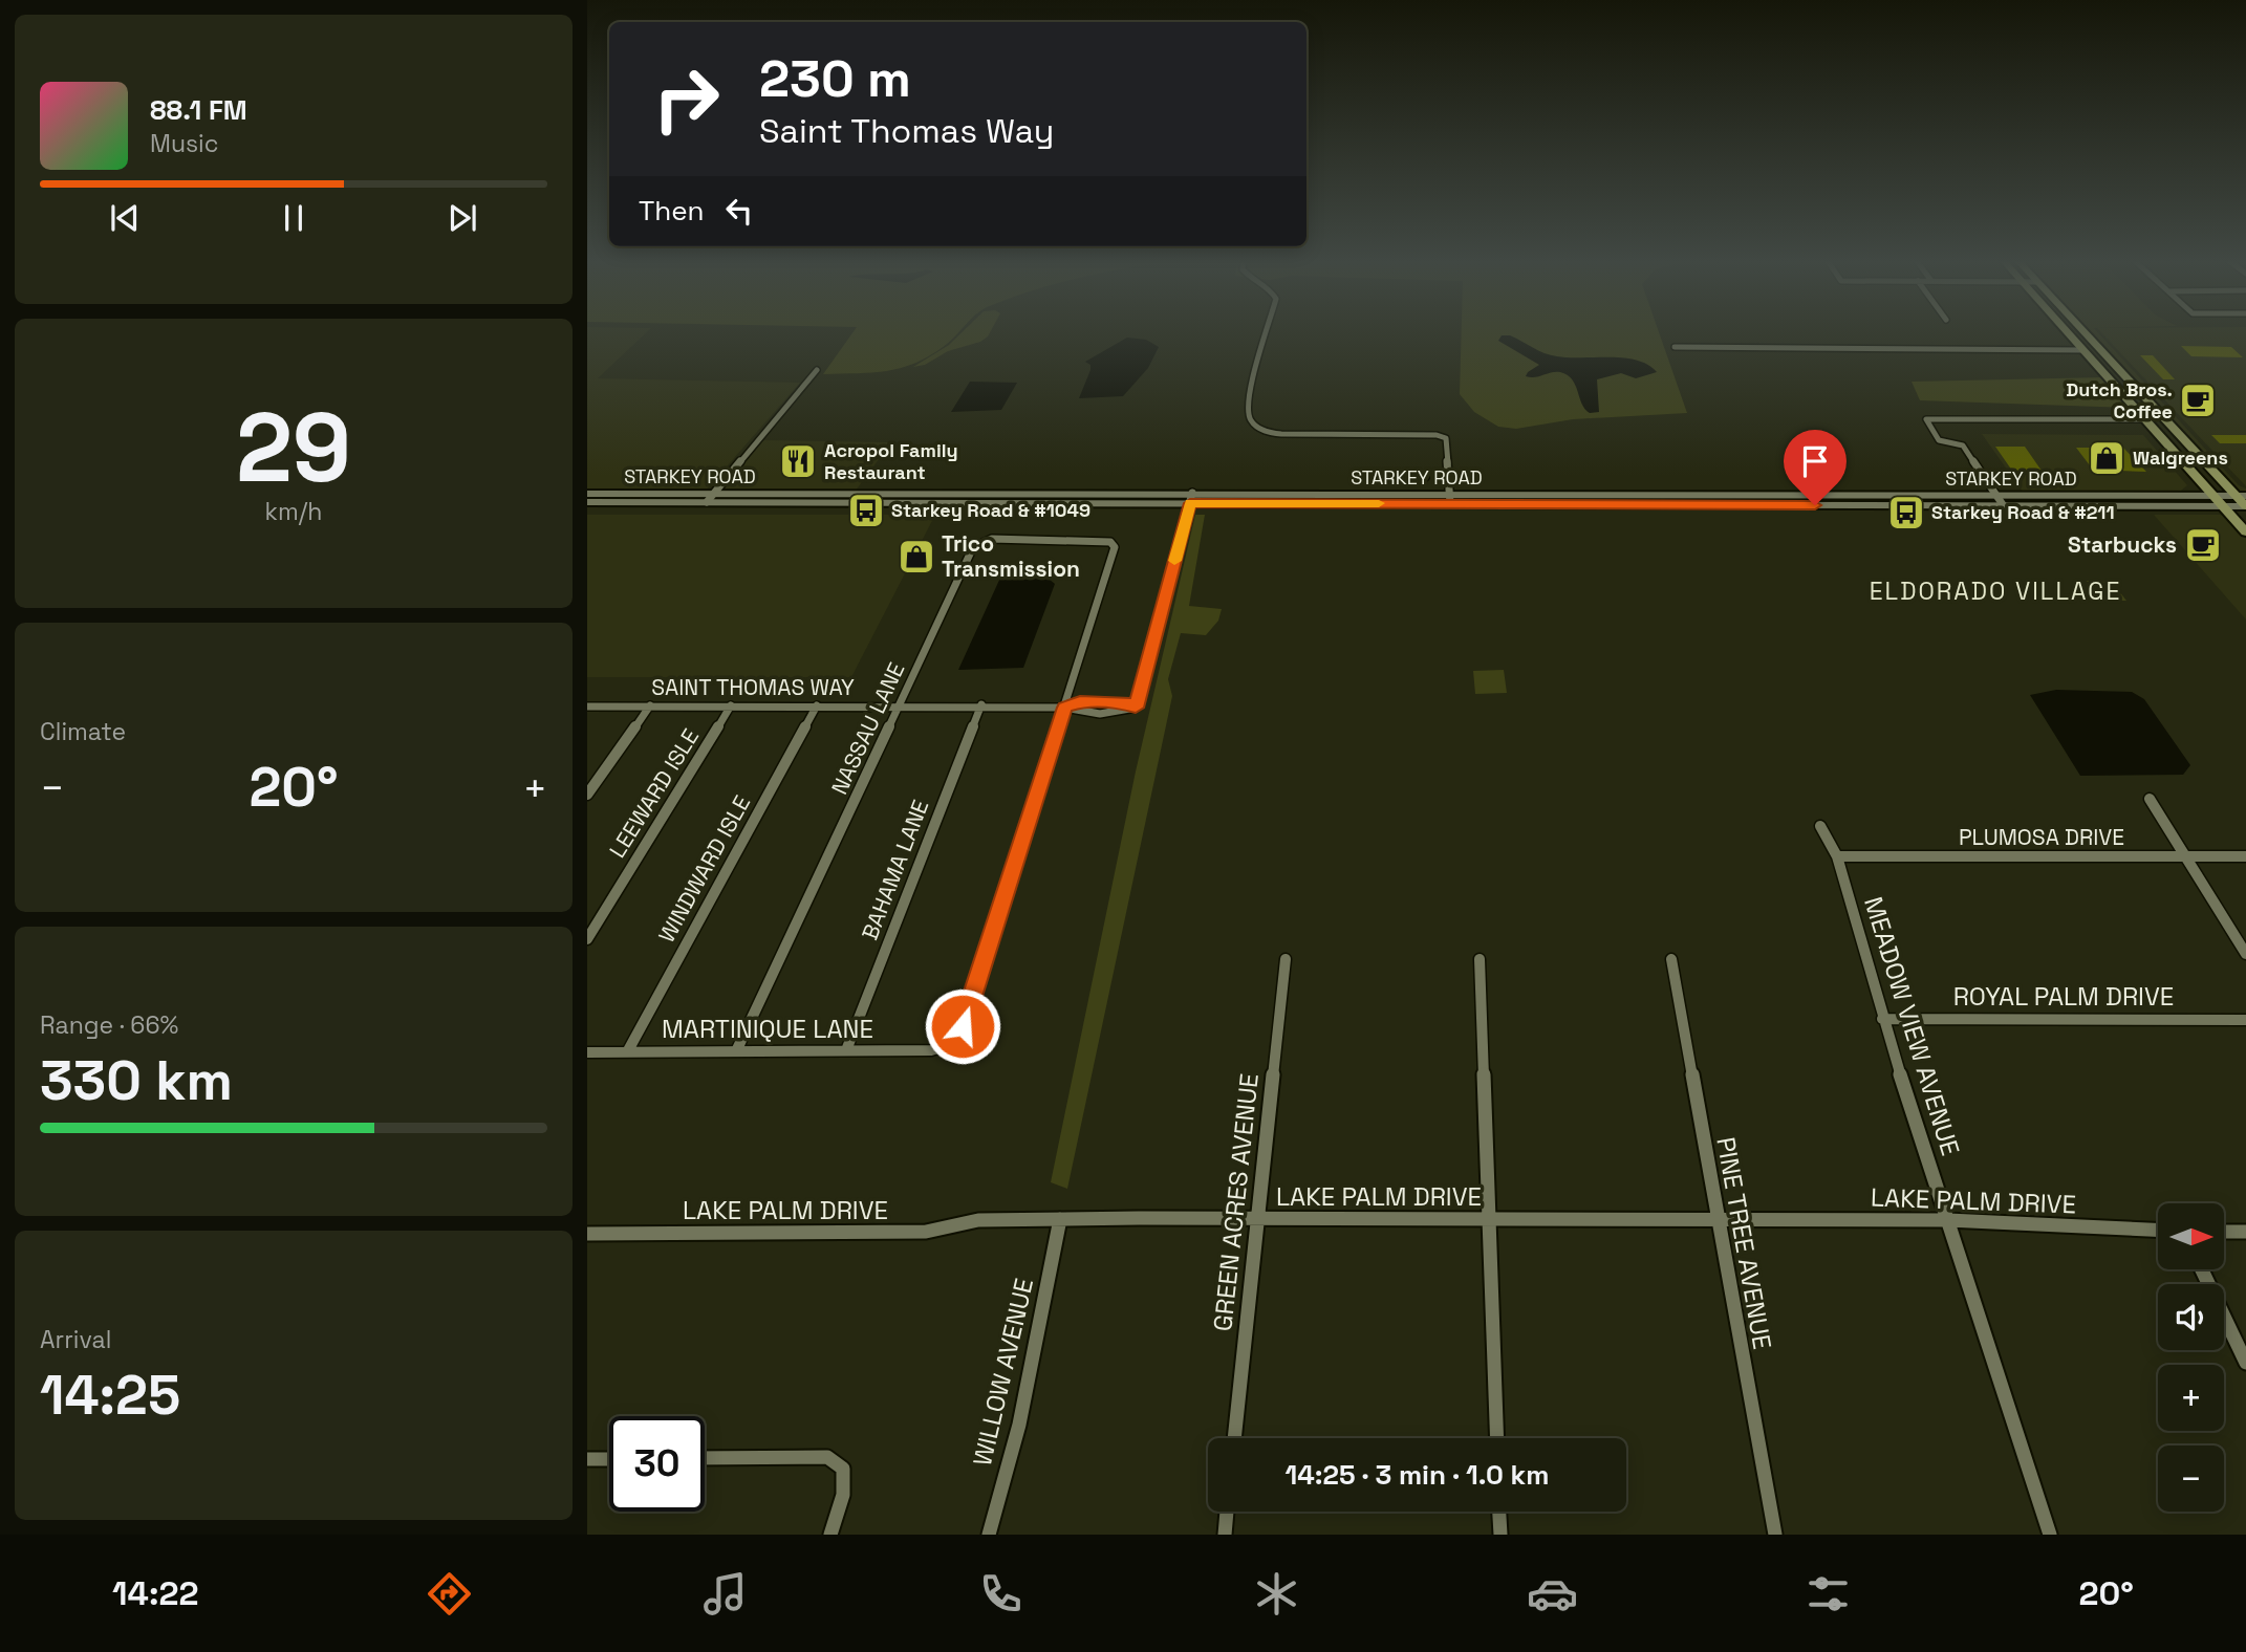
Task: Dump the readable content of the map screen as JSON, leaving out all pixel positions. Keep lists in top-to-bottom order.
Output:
{
  "streets": {
    "main road": ["STARKEY ROAD"],
    "street": [
      "SAINT THOMAS WAY",
      "NASSAU LANE",
      "LEEWARD ISLE",
      "PLUMOSA DRIVE",
      "WINDWARD ISLE",
      "BAHAMA LANE",
      "ROYAL PALM DRIVE",
      "MEADOW VIEW AVENUE",
      "MARTINIQUE LANE",
      "LAKE PALM DRIVE",
      "GREEN ACRES AVENUE",
      "PINE TREE AVENUE",
      "WILLOW AVENUE"
    ]
  },
  "crossings": [
    ["STARKEY ROAD", "SAINT THOMAS WAY"],
    ["SAINT THOMAS WAY", "NASSAU LANE"],
    ["SAINT THOMAS WAY", "LEEWARD ISLE"],
    ["SAINT THOMAS WAY", "WINDWARD ISLE"],
    ["SAINT THOMAS WAY", "BAHAMA LANE"],
    ["SAINT THOMAS WAY", "MARTINIQUE LANE"],
    ["NASSAU LANE", "MARTINIQUE LANE"],
    ["PLUMOSA DRIVE", "MEADOW VIEW AVENUE"],
    ["WINDWARD ISLE", "MARTINIQUE LANE"],
    ["BAHAMA LANE", "MARTINIQUE LANE"],
    ["ROYAL PALM DRIVE", "MEADOW VIEW AVENUE"],
    ["MEADOW VIEW AVENUE", "LAKE PALM DRIVE"],
    ["LAKE PALM DRIVE", "GREEN ACRES AVENUE"],
    ["LAKE PALM DRIVE", "PINE TREE AVENUE"],
    ["LAKE PALM DRIVE", "WILLOW AVENUE"]
  ],
  "districts": ["ELDORADO VILLAGE"],
  "places": {
    "cafe": ["Dutch Bros. Coffee", "Starbucks"],
    "shop": ["Walgreens", "Trico Transmission"],
    "restaurant": ["Acropol Family Restaurant"],
    "bus stop": ["Starkey Road & #1049", "Starkey Road & #211"]
  },
  "north": "right",
  "page": {
    "turn": ["230 m", "Saint Thomas Way"],
    "song": ["88.1 FM", "Music"],
    "then": "Then",
    "tile": [
      ["29", "km/h"],
      "Climate",
      ["Range · 66%", "330 km"],
      ["Arrival", "14:25"]
    ],
    "heat": ["−", "20°", "+"],
    "map_buttons": ["+", "−"],
    "limit": "30",
    "trip": "14:25 · 3 min · 1.0 km",
    "tabs": ["14:22", "20°"]
  }
}
